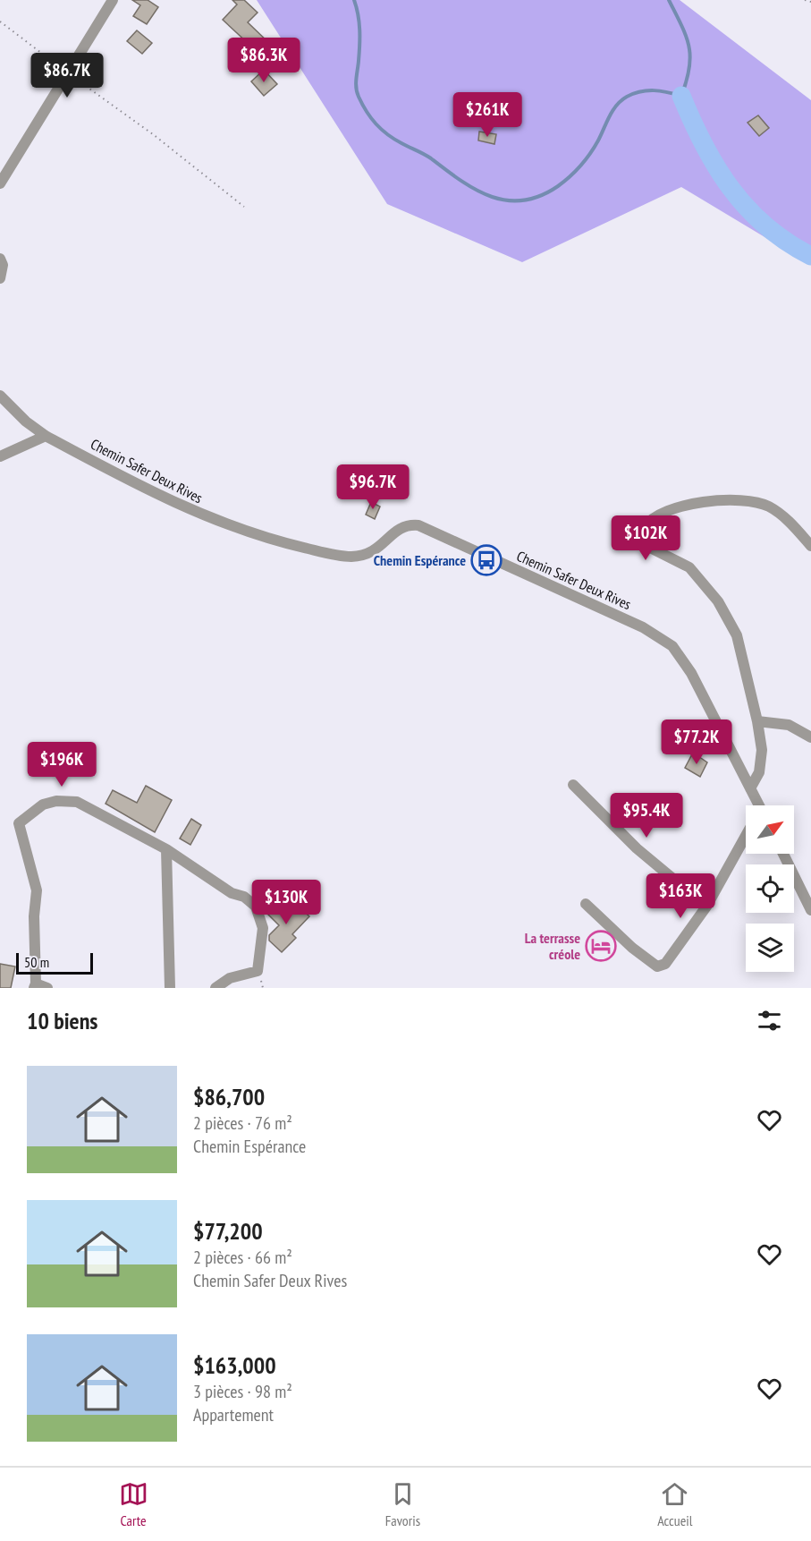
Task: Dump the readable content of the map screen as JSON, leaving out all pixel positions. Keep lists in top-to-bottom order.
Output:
{
  "streets": {
    "street": ["Chemin Safer Deux Rives"]
  },
  "places": {
    "bus stop": ["Chemin Espérance"],
    "hotel": ["La terrasse créole"]
  },
  "scale_bar": "50 m",
  "north": "top right",
  "page": {
    "price": [
      "$86.3K",
      "$86.7K",
      "$261K",
      "$96.7K",
      "$102K",
      "$77.2K",
      "$196K",
      "$95.4K",
      "$163K",
      "$130K"
    ],
    "scale": "50 m",
    "heading": "10 biens",
    "list": [
      {
        "name": "$86,700",
        "note": "2 pièces · 76 m² · Chemin Espérance"
      },
      {
        "name": "$77,200",
        "note": "2 pièces · 66 m² · Chemin Safer Deux Rives"
      },
      {
        "name": "$163,000",
        "note": "3 pièces · 98 m² · Appartement"
      }
    ],
    "tabs": ["Carte", "Favoris", "Accueil"]
  }
}
